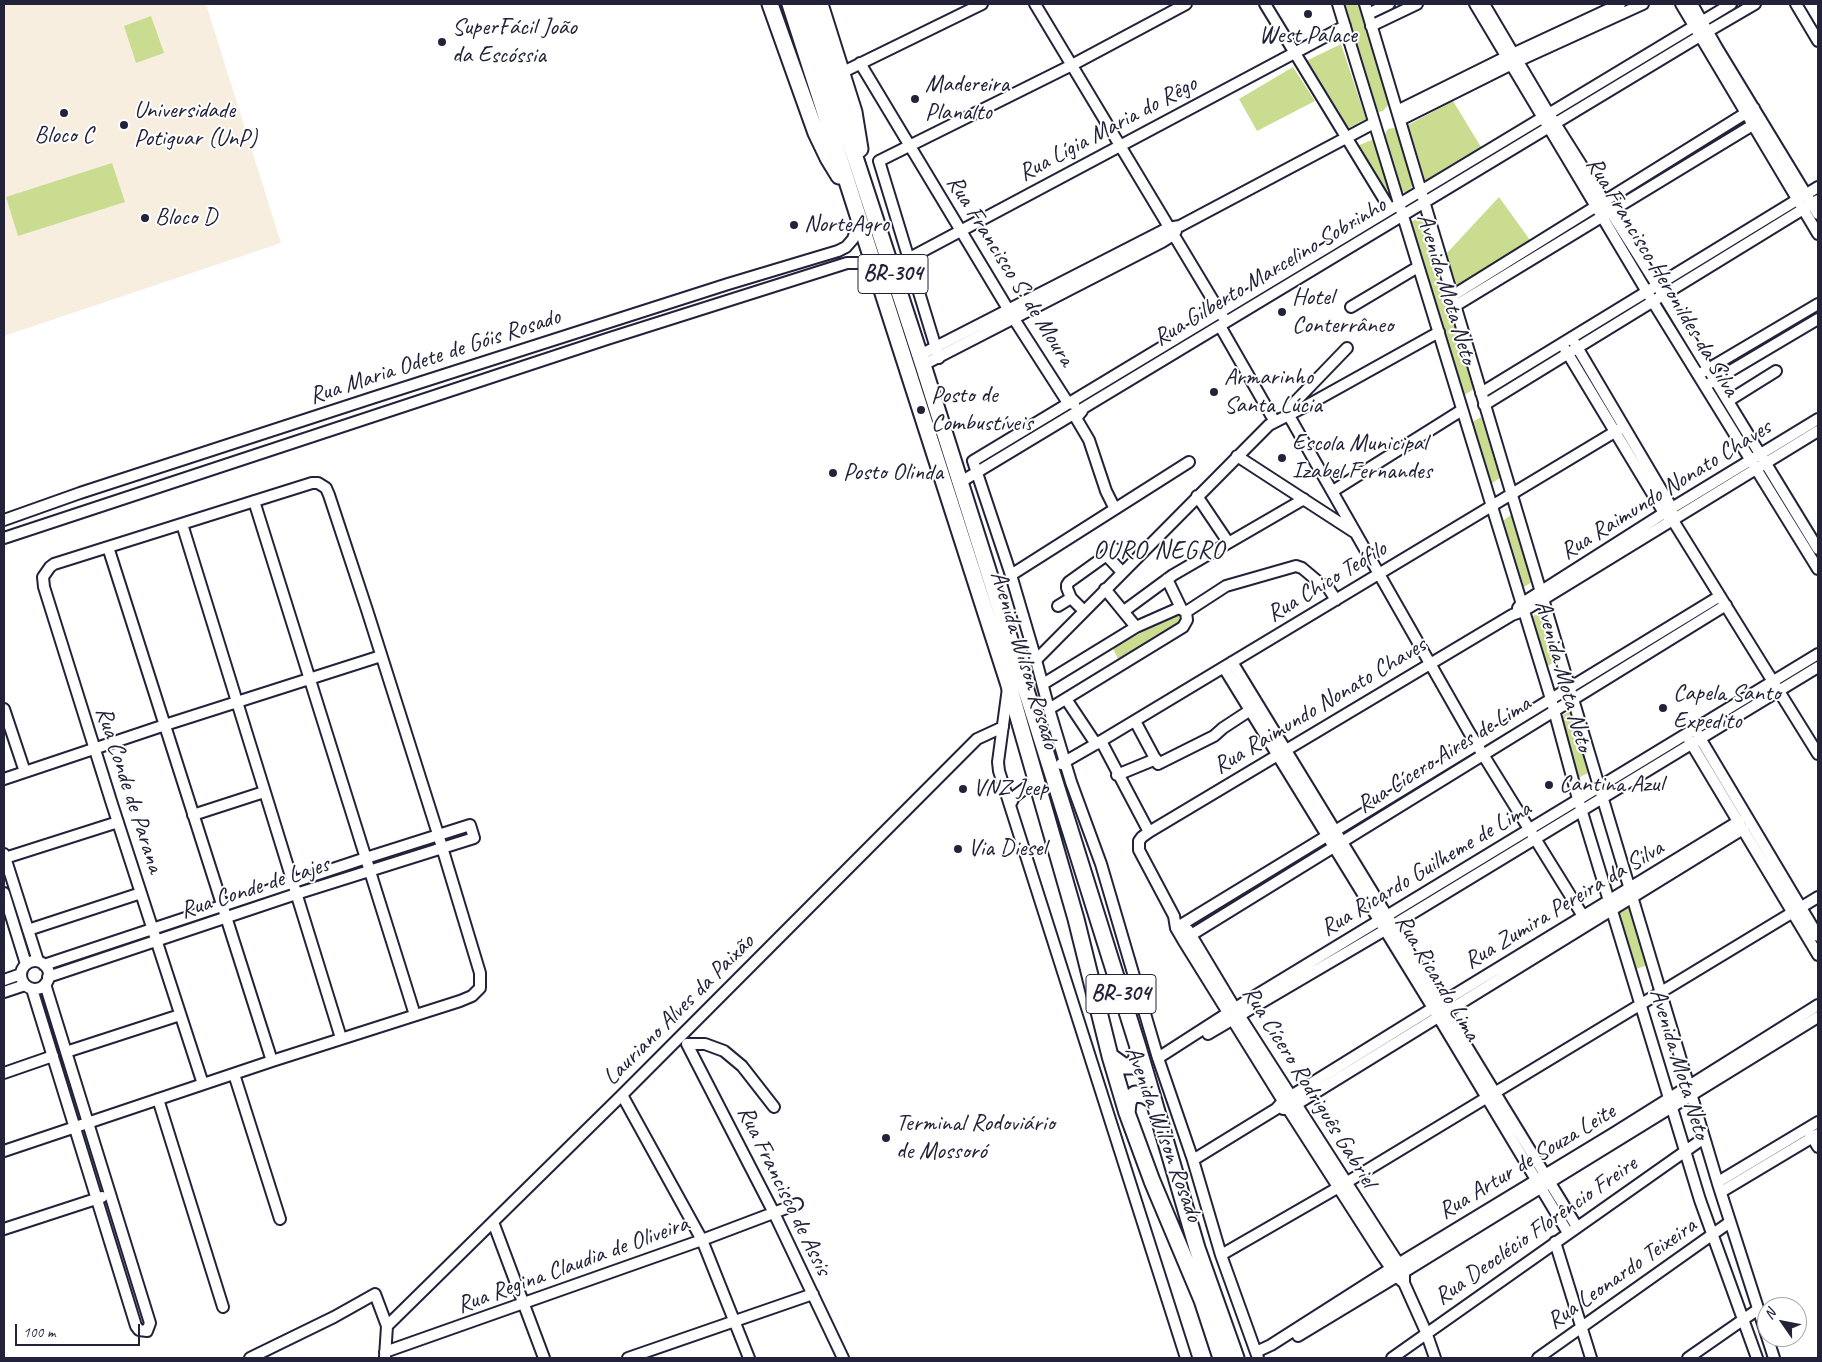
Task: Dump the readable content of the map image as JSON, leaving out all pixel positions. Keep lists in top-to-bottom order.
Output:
{
  "streets": {
    "highway": ["BR-304", "Avenida Wilson Rosado"],
    "street": [
      "Rua Lígia Maria do Rêgo",
      "Rua Francisco S. de Moura",
      "Rua Gilberto Marcelino Sobrinho",
      "Rua Francisco Heronildes da Silva",
      "Avenida Mota Neto",
      "Rua Maria Odete de Góis Rosado",
      "Rua Raimundo Nonato Chaves",
      "Rua Chico Teófilo",
      "Rua Cícero Aires de Lima",
      "Rua Conde de Parana",
      "Rua Ricardo Guilheme de Lima",
      "Rua Conde de Lajes",
      "Rua Zumira Pereira da Silva",
      "Rua Ricardo Lima",
      "Lauriano Alves da Paixão",
      "Rua Cícero Rodriguês Gabriel",
      "Rua Artur de Souza Leite",
      "Rua Francisco de Assis",
      "Rua Deoclécio Florêncio Freire",
      "Rua Regina Claudia de Oliveira",
      "Rua Leonardo Teixeira"
    ]
  },
  "crossings": [
    ["Rua Lígia Maria do Rêgo", "Rua Francisco S. de Moura"],
    ["Rua Lígia Maria do Rêgo", "Avenida Mota Neto"],
    ["Rua Lígia Maria do Rêgo", "Rua Maria Odete de Góis Rosado"],
    ["Rua Lígia Maria do Rêgo", "Avenida Wilson Rosado"],
    ["Rua Francisco S. de Moura", "Rua Gilberto Marcelino Sobrinho"],
    ["Rua Gilberto Marcelino Sobrinho", "Rua Francisco Heronildes da Silva"],
    ["Rua Gilberto Marcelino Sobrinho", "Avenida Mota Neto"],
    ["Rua Gilberto Marcelino Sobrinho", "Avenida Wilson Rosado"],
    ["Rua Francisco Heronildes da Silva", "Rua Raimundo Nonato Chaves"],
    ["Avenida Mota Neto", "Rua Raimundo Nonato Chaves"],
    ["Avenida Mota Neto", "Rua Chico Teófilo"],
    ["Avenida Mota Neto", "Rua Cícero Aires de Lima"],
    ["Avenida Mota Neto", "Rua Ricardo Guilheme de Lima"],
    ["Avenida Mota Neto", "Rua Zumira Pereira da Silva"],
    ["Avenida Mota Neto", "Rua Artur de Souza Leite"],
    ["Avenida Mota Neto", "Rua Deoclécio Florêncio Freire"],
    ["Avenida Mota Neto", "Rua Leonardo Teixeira"],
    ["Rua Maria Odete de Góis Rosado", "Avenida Wilson Rosado"],
    ["Rua Raimundo Nonato Chaves", "Rua Ricardo Lima"],
    ["Rua Raimundo Nonato Chaves", "Rua Cícero Rodriguês Gabriel"],
    ["Rua Chico Teófilo", "Avenida Wilson Rosado"],
    ["Rua Chico Teófilo", "Rua Ricardo Lima"],
    ["Rua Cícero Aires de Lima", "Rua Ricardo Lima"],
    ["Rua Cícero Aires de Lima", "Rua Cícero Rodriguês Gabriel"],
    ["Rua Conde de Parana", "Rua Conde de Lajes"],
    ["Rua Ricardo Guilheme de Lima", "Rua Ricardo Lima"],
    ["Rua Ricardo Guilheme de Lima", "Rua Cícero Rodriguês Gabriel"],
    ["Rua Zumira Pereira da Silva", "Rua Ricardo Lima"],
    ["Rua Zumira Pereira da Silva", "Rua Cícero Rodriguês Gabriel"],
    ["Rua Ricardo Lima", "Rua Artur de Souza Leite"],
    ["Rua Ricardo Lima", "Rua Deoclécio Florêncio Freire"],
    ["Rua Cícero Rodriguês Gabriel", "Rua Artur de Souza Leite"],
    ["Rua Cícero Rodriguês Gabriel", "Rua Deoclécio Florêncio Freire"],
    ["Rua Francisco de Assis", "Rua Regina Claudia de Oliveira"]
  ],
  "districts": ["OURO NEGRO"],
  "places": [
    "West Palace",
    "SuperFácil João da Escóssia",
    "Madereira Planalto",
    "Bloco C",
    "Universidade Potiguar (UnP)",
    "Bloco D",
    "NorteAgro",
    "Hotel Conterrâneo",
    "Armarinho Santa Lúcia",
    "Posto de Combustíveis",
    "Escola Municipal Izabel Fernandes",
    "Posto Olinda",
    "Capela Santo Expedito",
    "Cantina Azul",
    "VNZ Jeep",
    "Via Diesel",
    "Terminal Rodoviário de Mossoró"
  ],
  "scale_bar": "100 m",
  "north": "top left"
}
